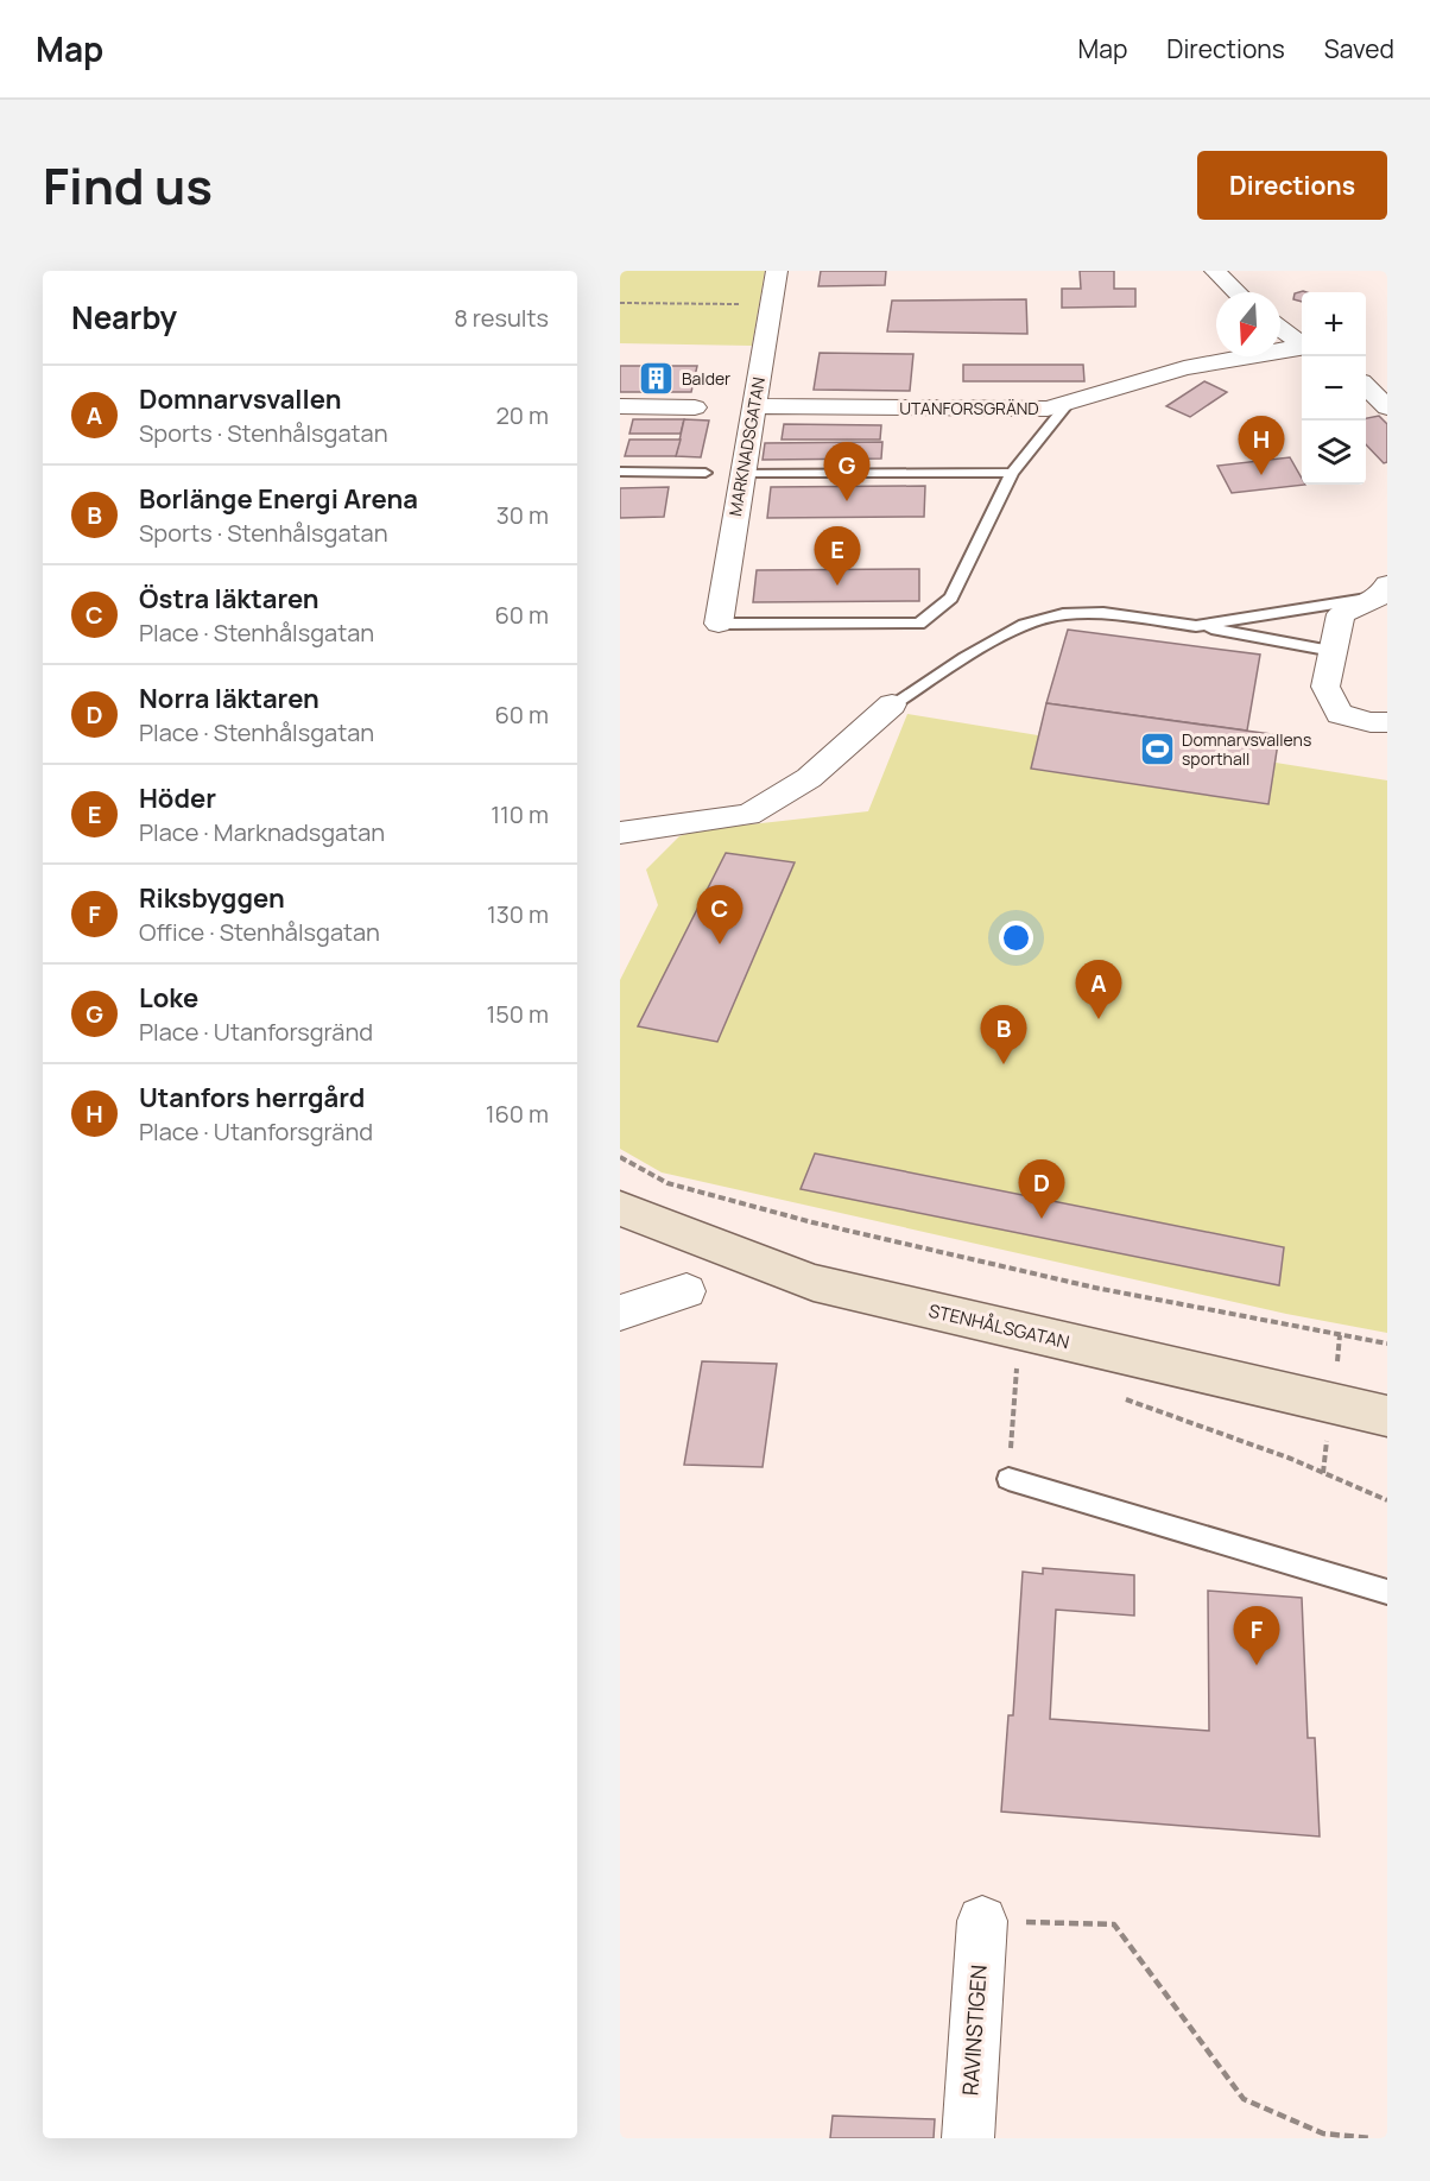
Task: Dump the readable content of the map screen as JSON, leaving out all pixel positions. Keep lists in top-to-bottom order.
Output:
{
  "streets": {
    "street": [
      "UTANFORSGRÄND",
      "MARKNADSGATAN",
      "STENHÅLSGATAN",
      "RAVINSTIGEN"
    ]
  },
  "crossings": [
    ["UTANFORSGRÄND", "MARKNADSGATAN"]
  ],
  "places": {
    "building": ["Balder"],
    "sports": ["Domnarvsvallens sporthall"]
  },
  "north": "bottom",
  "page": {
    "header": "Map",
    "nav": ["Map", "Directions", "Saved"],
    "title": "Find us",
    "buttons": "Directions",
    "heading": ["Nearby", "8 results"],
    "map_buttons": ["+", "−"],
    "list": [
      {
        "mark": "A",
        "name": "Domnarvsvallen",
        "note": "Sports · Stenhålsgatan",
        "value": "20 m"
      },
      {
        "mark": "B",
        "name": "Borlänge Energi Arena",
        "note": "Sports · Stenhålsgatan",
        "value": "30 m"
      },
      {
        "mark": "C",
        "name": "Östra läktaren",
        "note": "Place · Stenhålsgatan",
        "value": "60 m"
      },
      {
        "mark": "D",
        "name": "Norra läktaren",
        "note": "Place · Stenhålsgatan",
        "value": "60 m"
      },
      {
        "mark": "E",
        "name": "Höder",
        "note": "Place · Marknadsgatan",
        "value": "110 m"
      },
      {
        "mark": "F",
        "name": "Riksbyggen",
        "note": "Office · Stenhålsgatan",
        "value": "130 m"
      },
      {
        "mark": "G",
        "name": "Loke",
        "note": "Place · Utanforsgränd",
        "value": "150 m"
      },
      {
        "mark": "H",
        "name": "Utanfors herrgård",
        "note": "Place · Utanforsgränd",
        "value": "160 m"
      }
    ],
    "pins": [
      "H",
      "G",
      "E",
      "C",
      "A",
      "B",
      "D",
      "F"
    ]
  }
}
